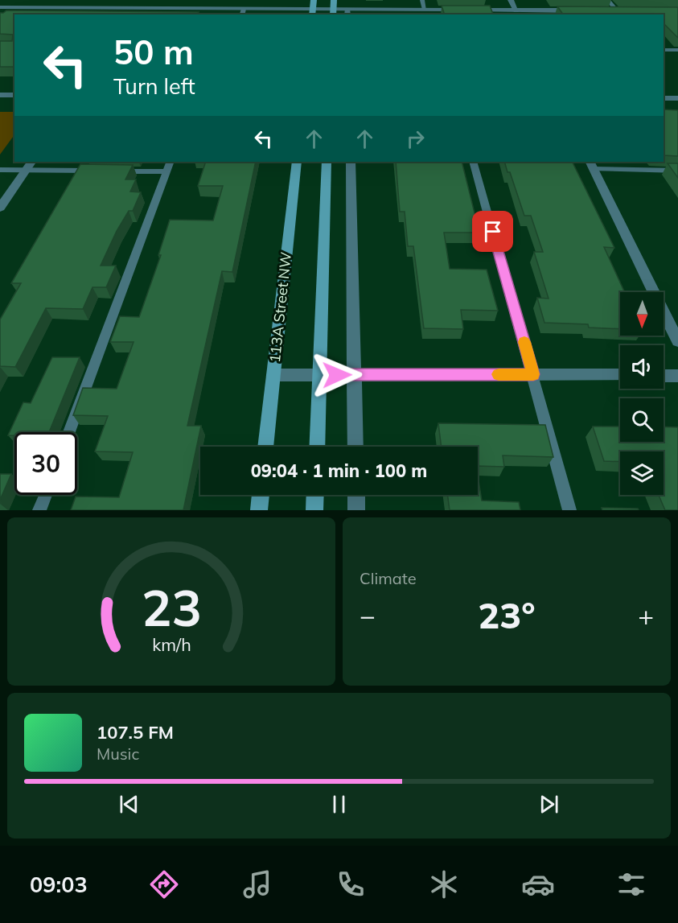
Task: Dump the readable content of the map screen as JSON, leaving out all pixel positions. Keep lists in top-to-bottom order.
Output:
{
  "streets": {
    "main road": ["113A Street NW"]
  },
  "north": "bottom",
  "page": {
    "turn": ["50 m", "Turn left"],
    "limit": "30",
    "trip": "09:04 · 1 min · 100 m",
    "tile": "Climate",
    "heat": ["−", "23°", "+"],
    "song": ["107.5 FM", "Music"],
    "tabs": "09:03",
    "gauge": ["23", "km/h"]
  }
}
